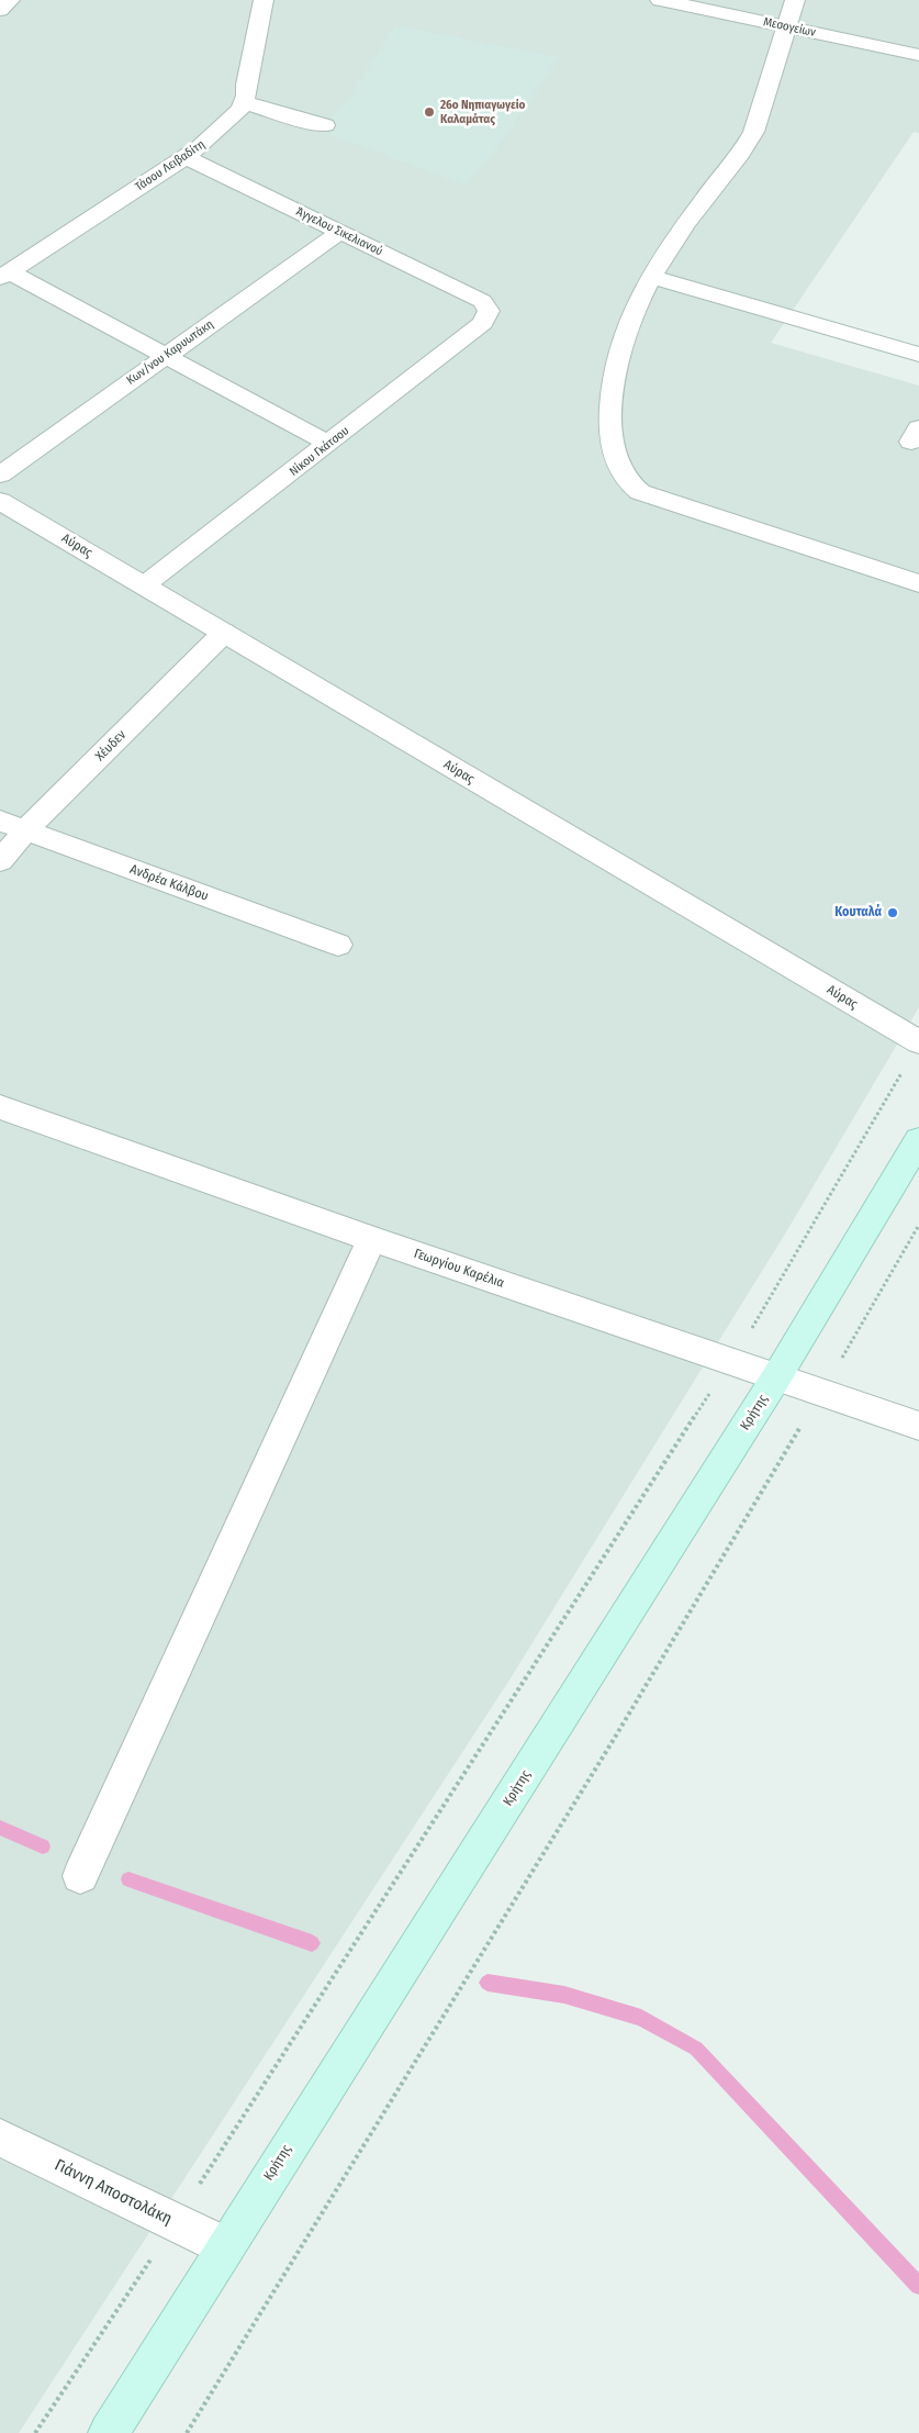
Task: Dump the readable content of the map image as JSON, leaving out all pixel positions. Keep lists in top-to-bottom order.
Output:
{
  "streets": {
    "main road": ["Κρήτης"],
    "street": [
      "Μεσογείων",
      "Τάσου Λειβαδίτη",
      "Άγγελου Σικελιανού",
      "Κων/νου Καρυωτάκη",
      "Νίκου Γκάτσου",
      "Αύρας",
      "Χέυδεν",
      "Ανδρέα Κάλβου",
      "Γεωργίου Καρέλια",
      "Γιάννη Αποστολάκη"
    ]
  },
  "crossings": [
    ["Τάσου Λειβαδίτη", "Άγγελου Σικελιανού"],
    ["Άγγελου Σικελιανού", "Κων/νου Καρυωτάκη"],
    ["Άγγελου Σικελιανού", "Νίκου Γκάτσου"],
    ["Νίκου Γκάτσου", "Αύρας"],
    ["Αύρας", "Χέυδεν"],
    ["Χέυδεν", "Ανδρέα Κάλβου"],
    ["Γεωργίου Καρέλια", "Κρήτης"],
    ["Κρήτης", "Γιάννη Αποστολάκη"]
  ],
  "places": ["26ο Νηπιαγωγείο Καλαμάτας", "Κουταλά"]
}
